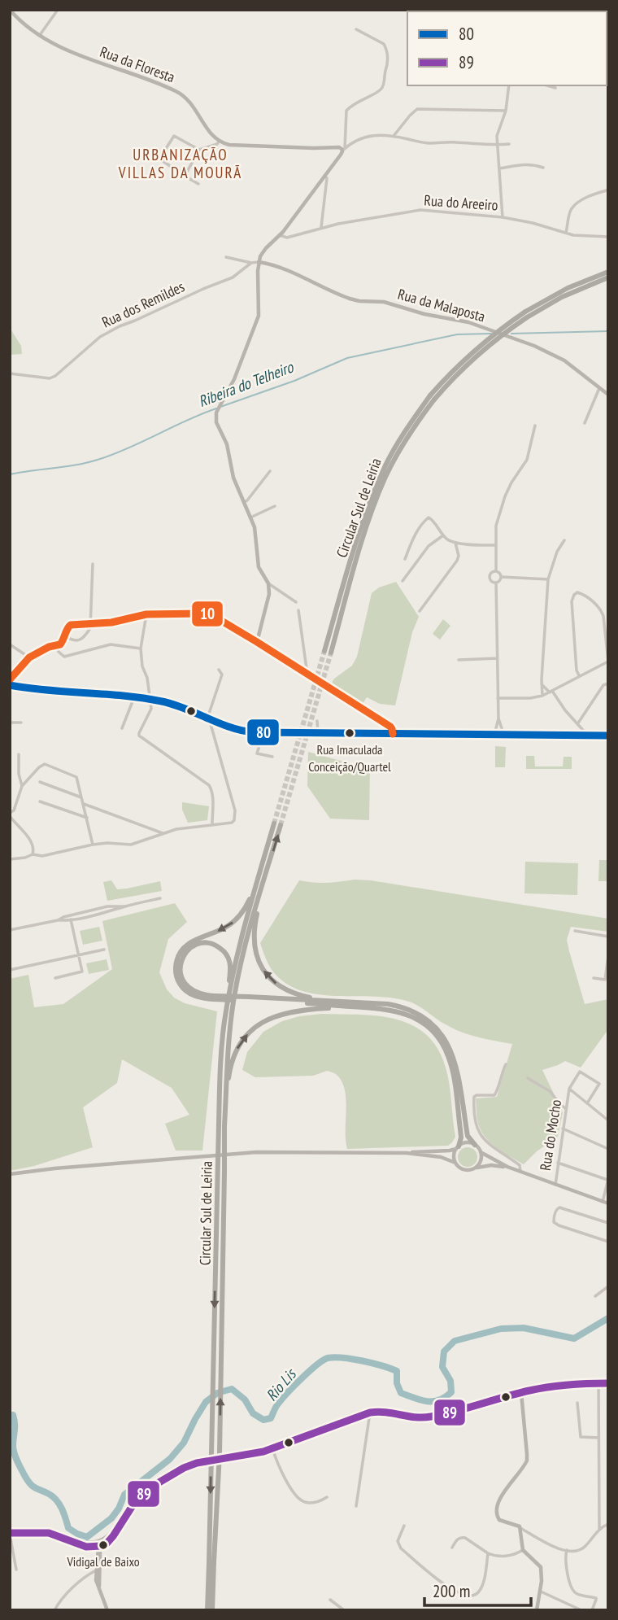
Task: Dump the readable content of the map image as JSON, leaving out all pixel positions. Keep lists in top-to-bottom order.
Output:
{
  "streets": {
    "highway": ["Circular Sul de Leiria"],
    "main road": ["Rua da Floresta", "Rua da Malaposta"],
    "street": ["Rua do Areeiro", "Rua dos Remildes", "Rua do Mocho"]
  },
  "crossings": [
    ["Rua dos Remildes", "Rua da Malaposta"]
  ],
  "districts": ["URBANIZAÇÃO VILLAS DA MOURÃ"],
  "water": ["Ribeira do Telheiro", "Rio Lis"],
  "places": ["Rua Imaculada Conceição/Quartel", "Vidigal de Baixo"],
  "lines": ["transit line 10", "transit line 80", "transit line 89"],
  "legend": ["80", "89"],
  "scale_bar": "200 m"
}
